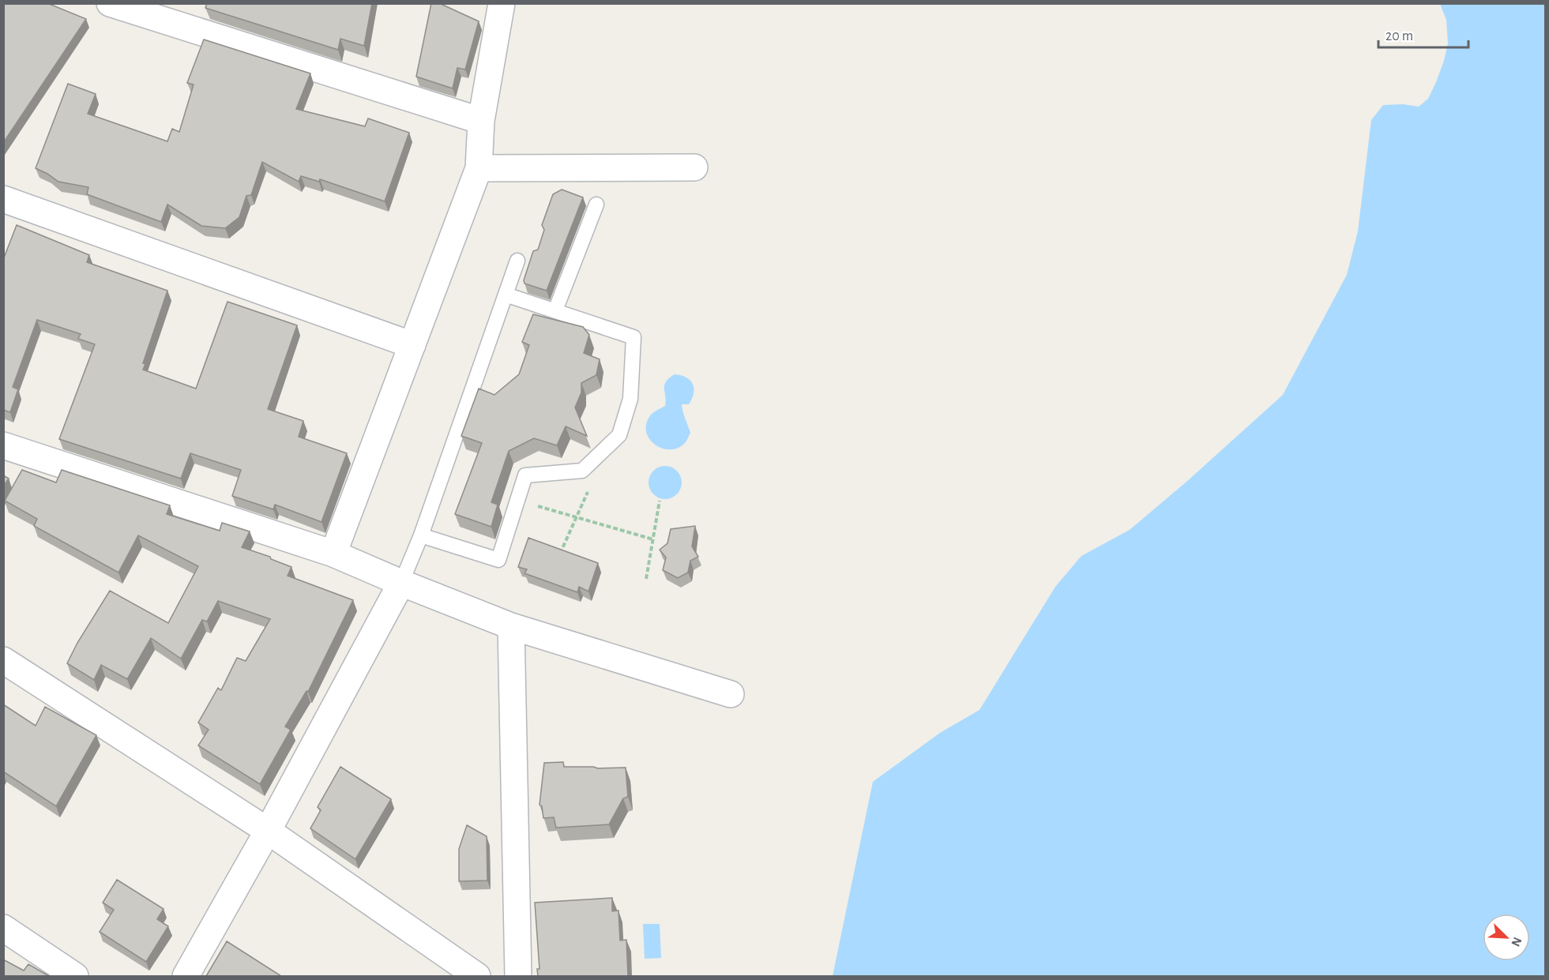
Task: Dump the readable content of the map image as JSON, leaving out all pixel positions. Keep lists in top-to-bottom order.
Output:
{
  "scale_bar": "20 m",
  "north": "bottom right"
}
